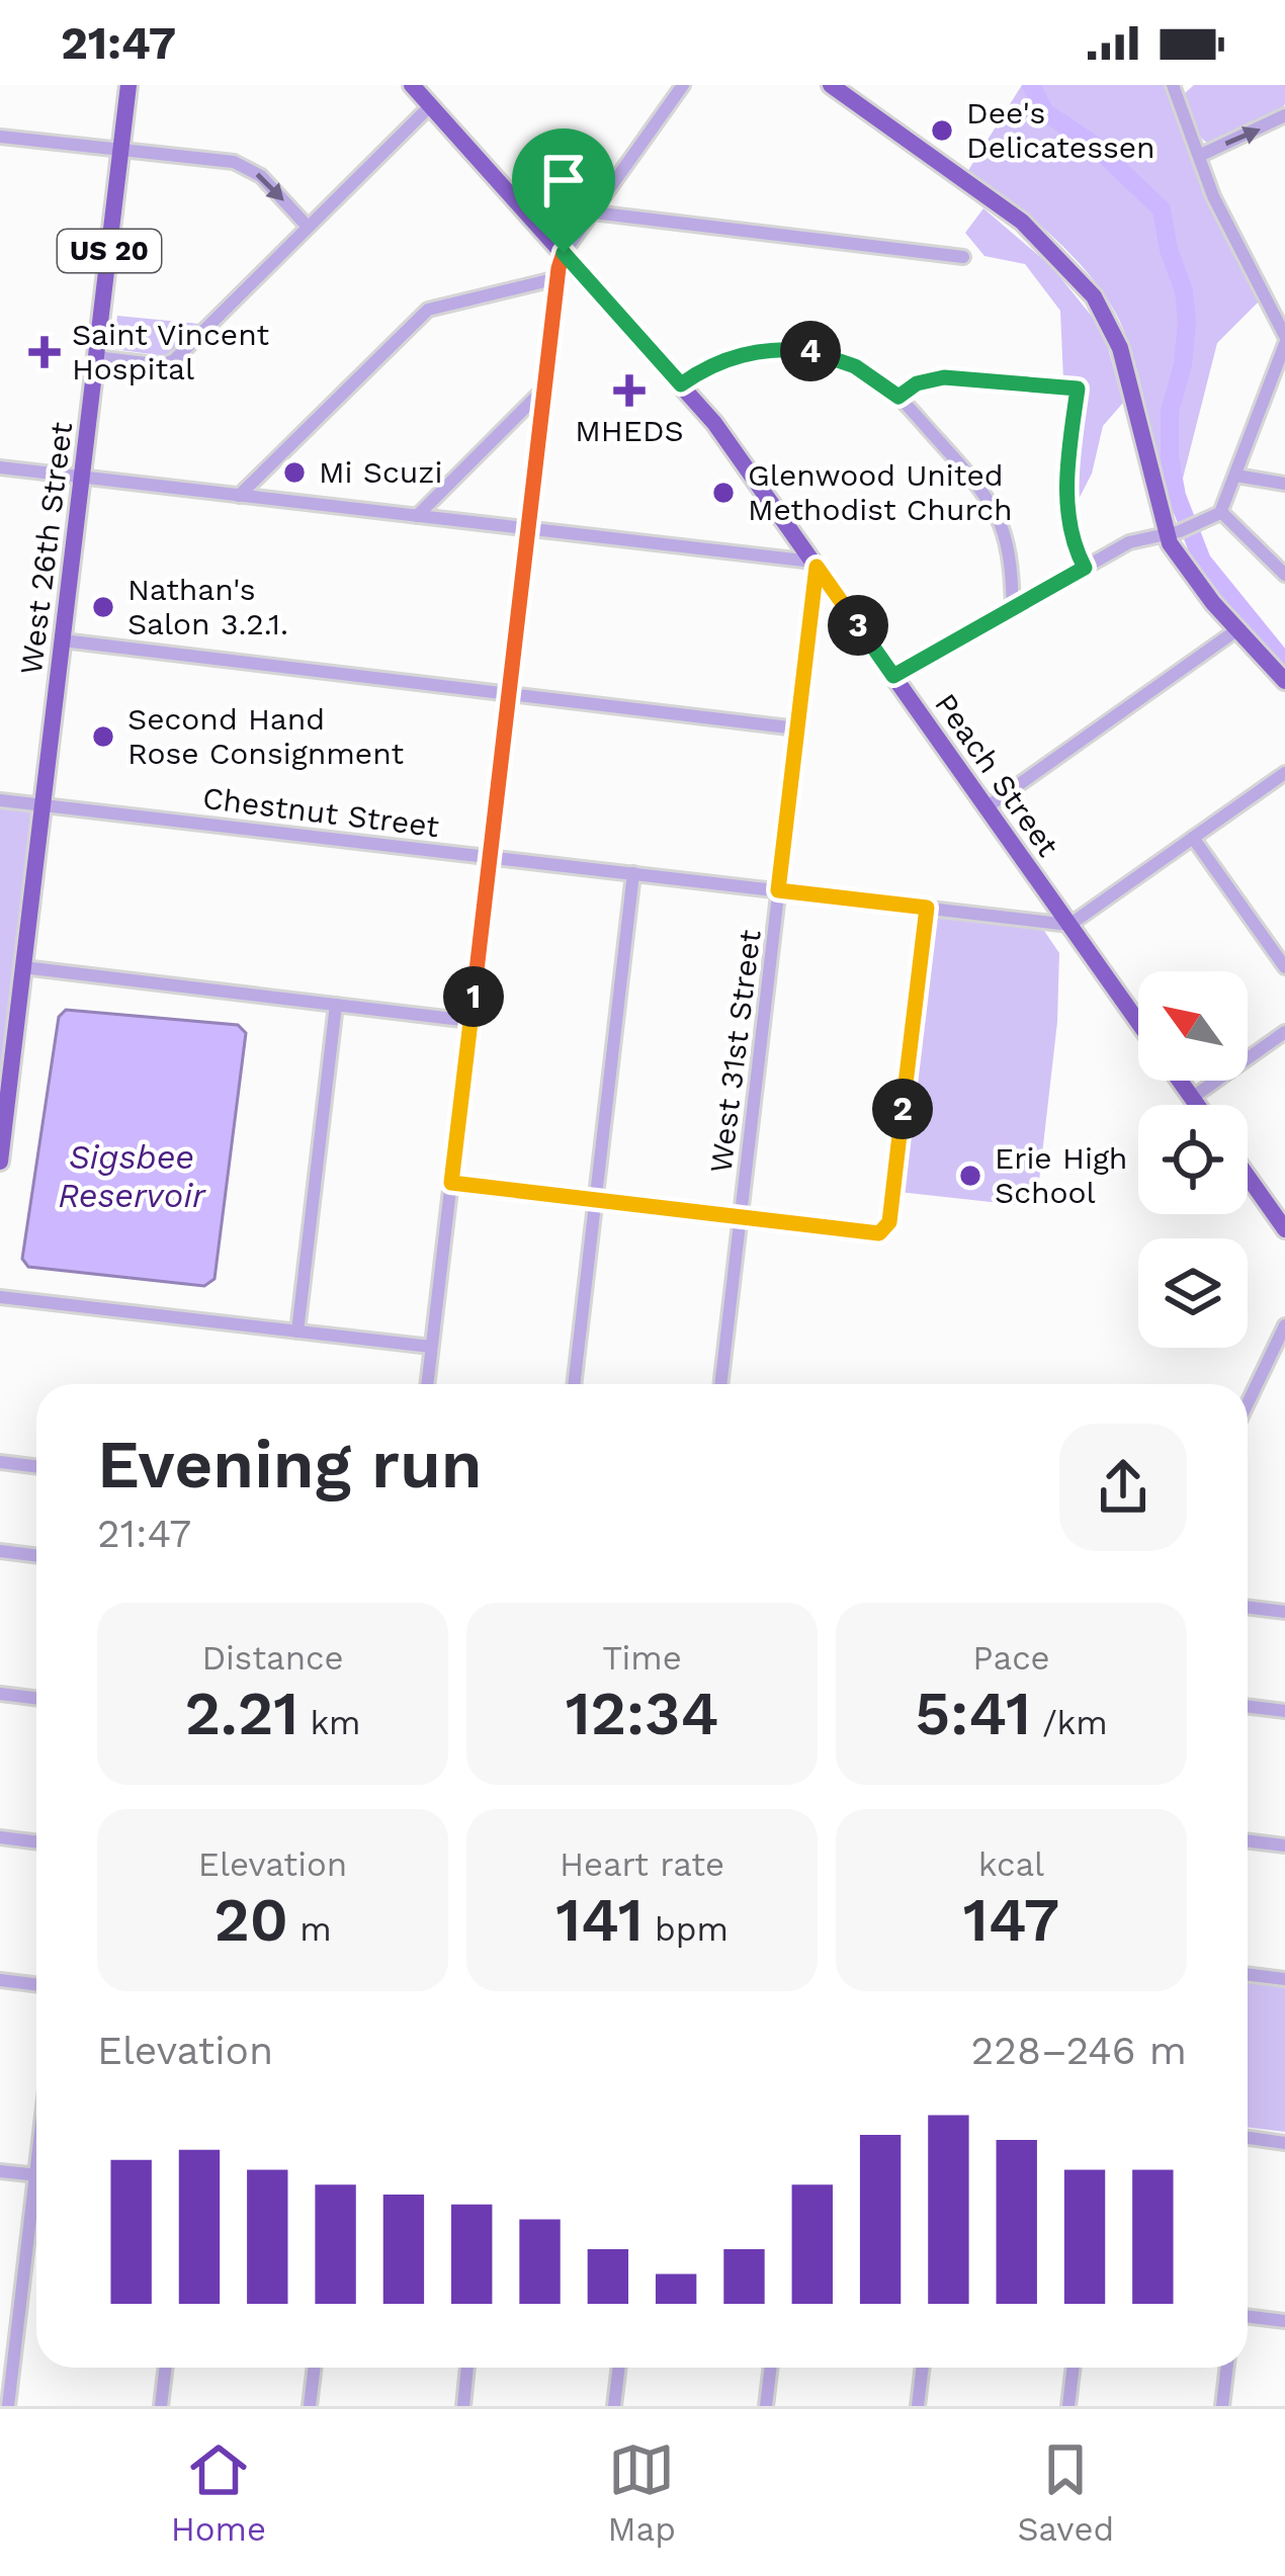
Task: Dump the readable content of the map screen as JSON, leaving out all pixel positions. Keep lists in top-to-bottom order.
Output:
{
  "streets": {
    "main road": ["US 20", "West 26th Street", "Peach Street"],
    "street": ["Chestnut Street", "West 31st Street"]
  },
  "crossings": [
    ["West 26th Street", "Chestnut Street"],
    ["Peach Street", "Chestnut Street"],
    ["Peach Street", "West 31st Street"],
    ["Chestnut Street", "West 31st Street"]
  ],
  "water": ["Sigsbee Reservoir"],
  "places": {
    "other": [
      "Dee's Delicatessen",
      "Mi Scuzi",
      "Glenwood United Methodist Church",
      "Nathan's Salon 3.2.1.",
      "Second Hand Rose Consignment",
      "Erie High School"
    ],
    "health": ["Saint Vincent Hospital", "MHEDS"]
  },
  "north": "top left",
  "page": {
    "status": "21:47",
    "pins": [
      "4",
      "3",
      "1",
      "2"
    ],
    "heading": ["Evening run", "21:47"],
    "stats": [
      ["Distance", "2.21 km"],
      ["Time", "12:34"],
      ["Pace", "5:41 /km"],
      ["Elevation", "20 m"],
      ["Heart rate", "141 bpm"],
      ["kcal", "147"]
    ],
    "chart": ["Elevation", "228–246 m"],
    "tabs": ["Home", "Map", "Saved"]
  }
}
